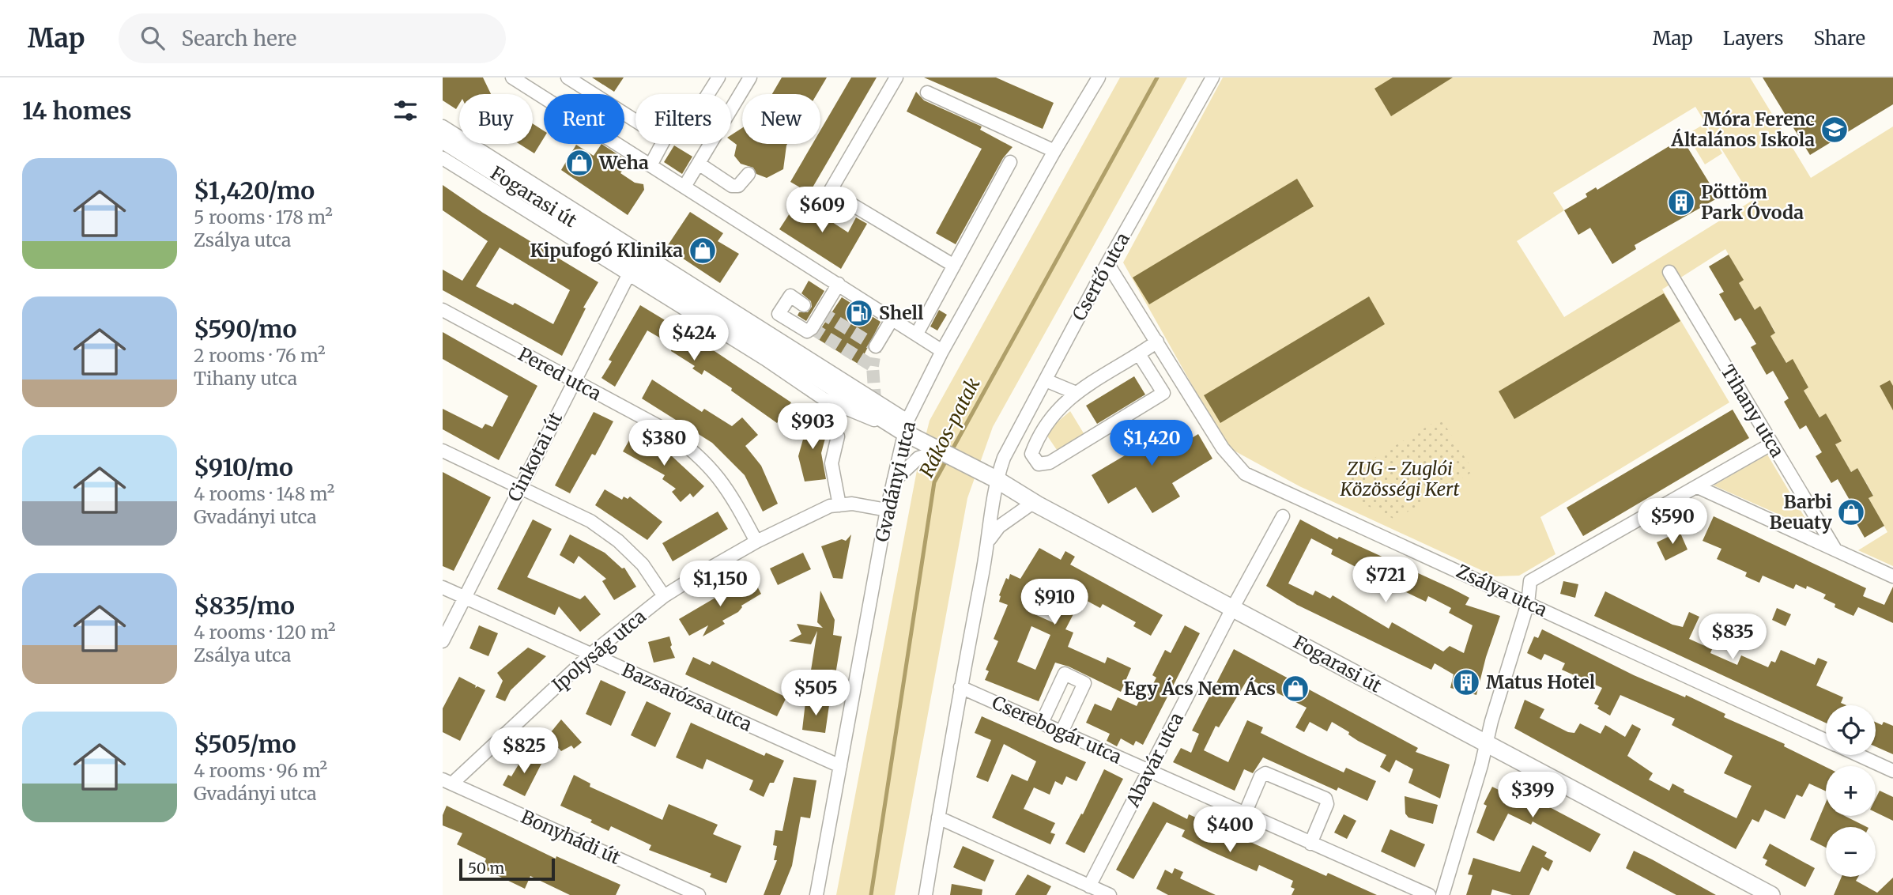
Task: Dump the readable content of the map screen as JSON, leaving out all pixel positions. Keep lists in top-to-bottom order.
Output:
{
  "streets": {
    "main road": ["Fogarasi út"],
    "street": [
      "Csertő utca",
      "Pered utca",
      "Tihany utca",
      "Cinkotai út",
      "Gvadányi utca",
      "Zsálya utca",
      "Ipolyság utca",
      "Bazsarózsa utca",
      "Cserebogár utca",
      "Abavár utca",
      "Bonyhádi út"
    ]
  },
  "crossings": [
    ["Fogarasi út", "Csertő utca"],
    ["Fogarasi út", "Cinkotai út"],
    ["Fogarasi út", "Gvadányi utca"],
    ["Fogarasi út", "Abavár utca"],
    ["Csertő utca", "Zsálya utca"],
    ["Pered utca", "Cinkotai út"],
    ["Pered utca", "Ipolyság utca"],
    ["Cinkotai út", "Bazsarózsa utca"],
    ["Gvadányi utca", "Ipolyság utca"],
    ["Gvadányi utca", "Bazsarózsa utca"],
    ["Ipolyság utca", "Bazsarózsa utca"],
    ["Ipolyság utca", "Bonyhádi út"],
    ["Cserebogár utca", "Abavár utca"]
  ],
  "water": ["Rákos-patak"],
  "parks": ["ZUG - Zuglói Közösségi Kert"],
  "places": {
    "school or university": ["Móra Ferenc Általános Iskola"],
    "shop": [
      "Weha",
      "Kipufogó Klinika",
      "Barbi Beuaty",
      "Egy Ács Nem Ács"
    ],
    "building": ["Pöttöm Park Óvoda", "Matus Hotel"],
    "fuel station": ["Shell"]
  },
  "scale_bar": "50 m",
  "page": {
    "header": "Map",
    "search": "Search here",
    "nav": ["Map", "Layers", "Share"],
    "heading": "14 homes",
    "chip": [
      "Buy",
      "Rent",
      "Filters",
      "New"
    ],
    "list": [
      {
        "name": "$1,420/mo",
        "note": "5 rooms · 178 m² · Zsálya utca"
      },
      {
        "name": "$590/mo",
        "note": "2 rooms · 76 m² · Tihany utca"
      },
      {
        "name": "$910/mo",
        "note": "4 rooms · 148 m² · Gvadányi utca"
      },
      {
        "name": "$835/mo",
        "note": "4 rooms · 120 m² · Zsálya utca"
      },
      {
        "name": "$505/mo",
        "note": "4 rooms · 96 m² · Gvadányi utca"
      }
    ],
    "price": [
      "$609",
      "$424",
      "$903",
      "$380",
      "$1,420",
      "$590",
      "$721",
      "$1,150",
      "$910",
      "$835",
      "$505",
      "$825",
      "$399",
      "$400"
    ],
    "map_buttons": ["+", "−"],
    "scale": "50 m"
  }
}
